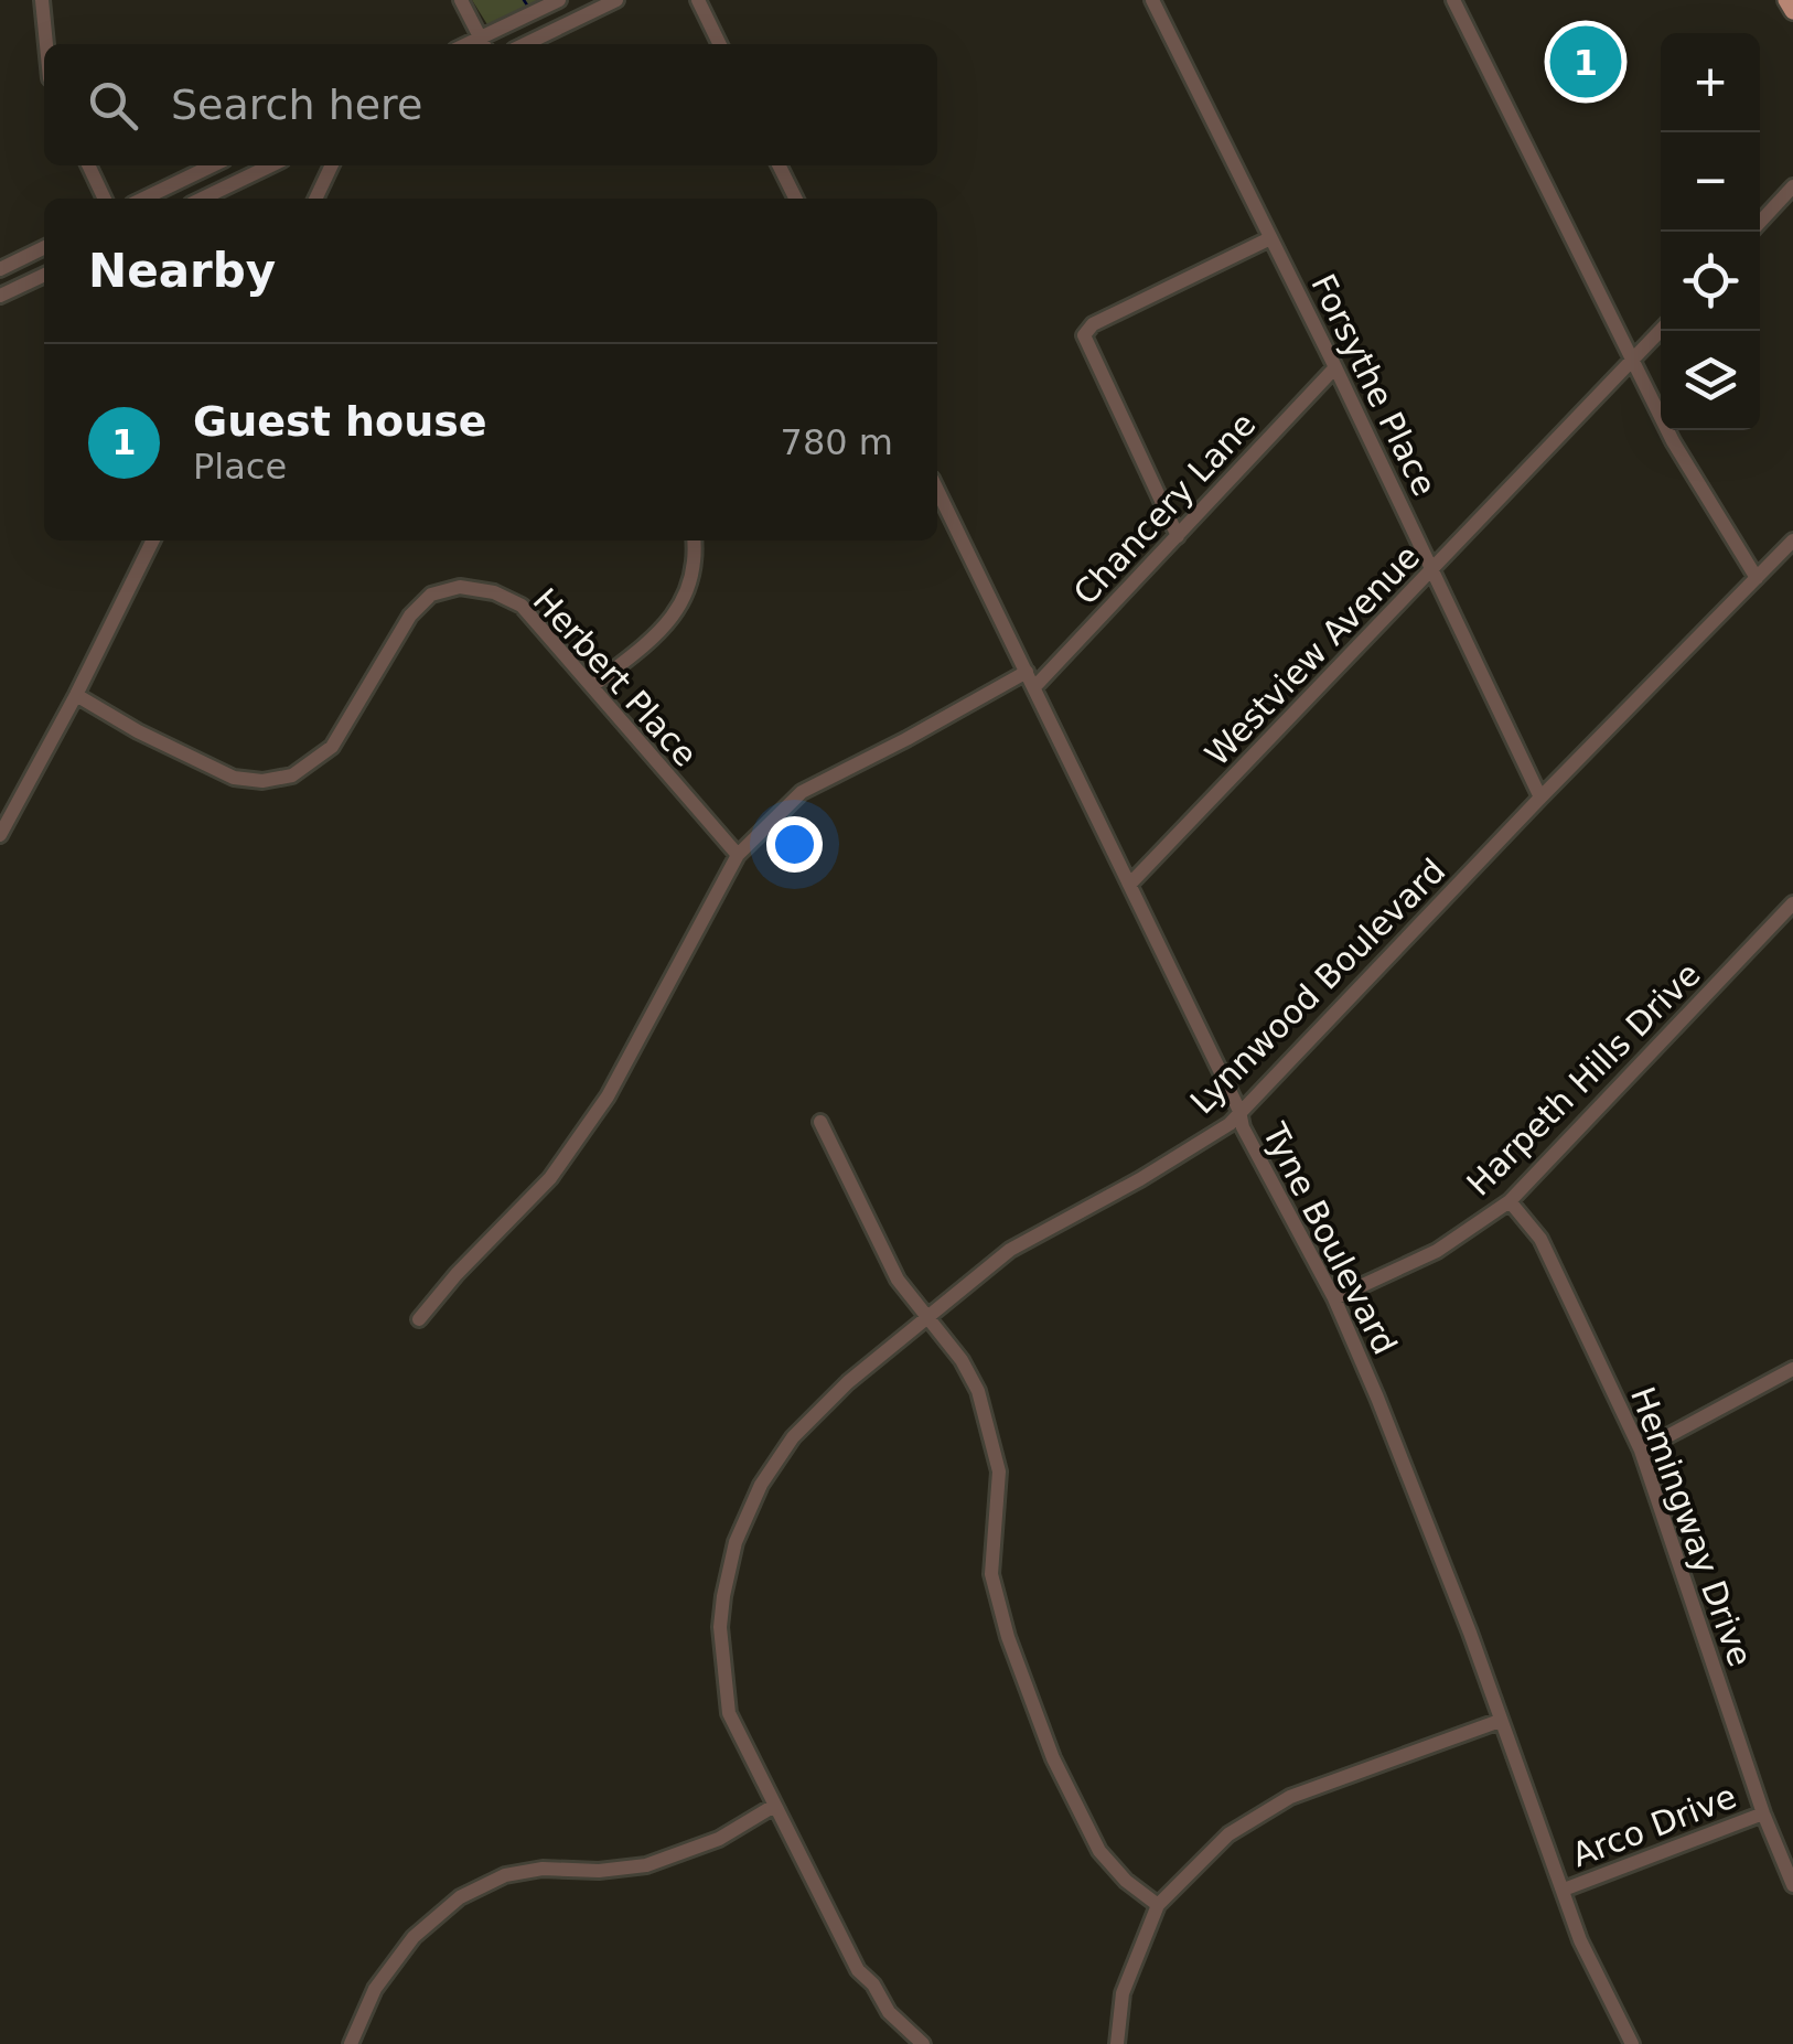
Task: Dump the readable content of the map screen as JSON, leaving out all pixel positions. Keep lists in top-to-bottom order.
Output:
{
  "streets": {
    "street": [
      "Forsythe Place",
      "Chancery Lane",
      "Westview Avenue",
      "Herbert Place",
      "Lynnwood Boulevard",
      "Harpeth Hills Drive",
      "Tyne Boulevard",
      "Hemingway Drive",
      "Arco Drive"
    ]
  },
  "crossings": [
    ["Forsythe Place", "Chancery Lane"],
    ["Forsythe Place", "Westview Avenue"],
    ["Forsythe Place", "Lynnwood Boulevard"],
    ["Chancery Lane", "Tyne Boulevard"],
    ["Westview Avenue", "Tyne Boulevard"],
    ["Lynnwood Boulevard", "Tyne Boulevard"],
    ["Harpeth Hills Drive", "Tyne Boulevard"],
    ["Harpeth Hills Drive", "Hemingway Drive"],
    ["Tyne Boulevard", "Arco Drive"],
    ["Hemingway Drive", "Arco Drive"]
  ],
  "page": {
    "pins": "1",
    "map_buttons": ["+", "−"],
    "search": "Search here",
    "heading": "Nearby",
    "list": [
      {
        "mark": "1",
        "name": "Guest house",
        "note": "Place",
        "value": "780 m"
      }
    ]
  }
}
